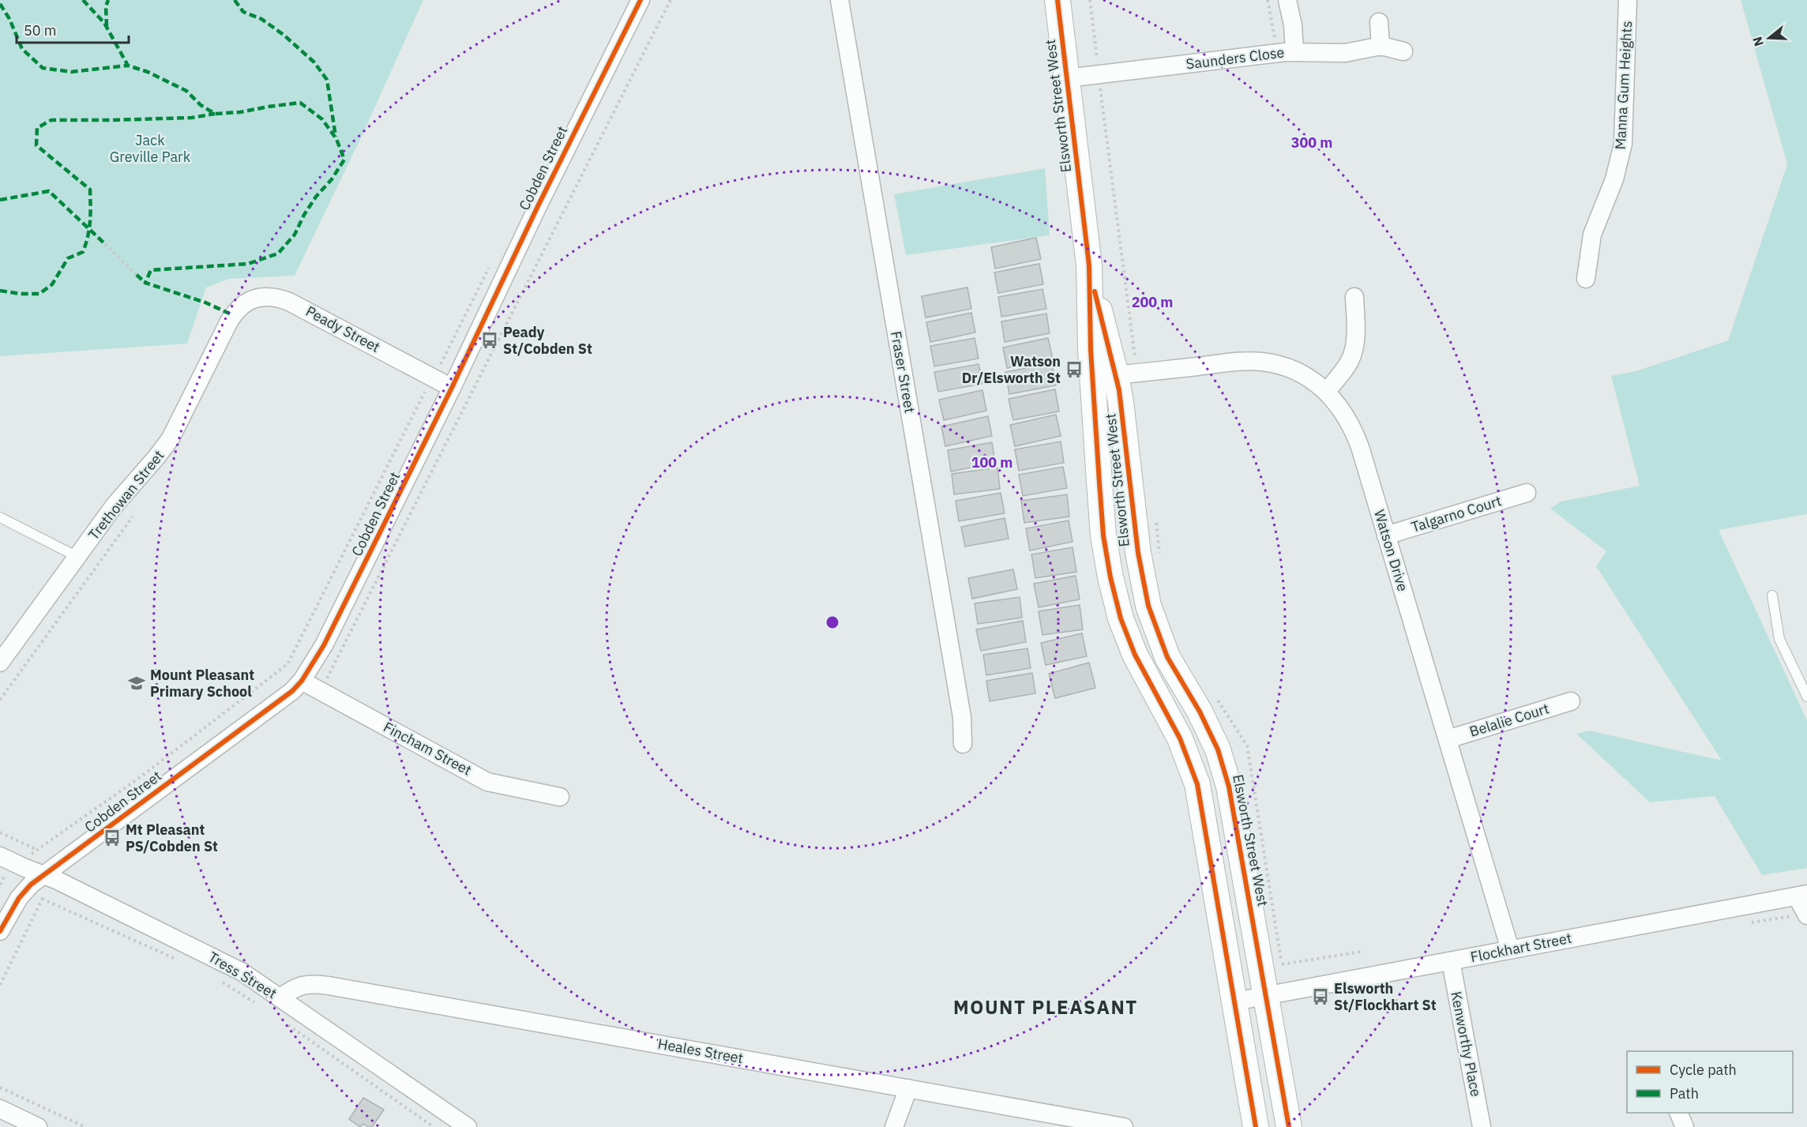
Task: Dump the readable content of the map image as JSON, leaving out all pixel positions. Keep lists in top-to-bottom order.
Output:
{
  "streets": {
    "street": [
      "Saunders Close",
      "Manna Gum Heights",
      "Elsworth Street West",
      "Cobden Street",
      "Peady Street",
      "Fraser Street",
      "Trethowan Street",
      "Talgarno Court",
      "Watson Drive",
      "Belalie Court",
      "Fincham Street",
      "Flockhart Street",
      "Tress Street",
      "Kenworthy Place",
      "Heales Street"
    ]
  },
  "crossings": [
    ["Saunders Close", "Elsworth Street West"],
    ["Elsworth Street West", "Watson Drive"],
    ["Elsworth Street West", "Flockhart Street"],
    ["Cobden Street", "Peady Street"],
    ["Cobden Street", "Fincham Street"],
    ["Cobden Street", "Tress Street"],
    ["Peady Street", "Trethowan Street"],
    ["Talgarno Court", "Watson Drive"],
    ["Watson Drive", "Belalie Court"],
    ["Watson Drive", "Flockhart Street"],
    ["Flockhart Street", "Kenworthy Place"],
    ["Tress Street", "Heales Street"]
  ],
  "districts": ["MOUNT PLEASANT"],
  "parks": ["Jack Greville Park"],
  "places": {
    "bus stop": [
      "Peady St/Cobden St",
      "Watson Dr/Elsworth St",
      "Mt Pleasant PS/Cobden St",
      "Elsworth St/Flockhart St"
    ],
    "school or university": ["Mount Pleasant Primary School"]
  },
  "legend": ["Cycle path", "Path"],
  "scale_bar": "50 m",
  "north": "left",
  "rings": ["300 m", "200 m", "100 m"]
}
